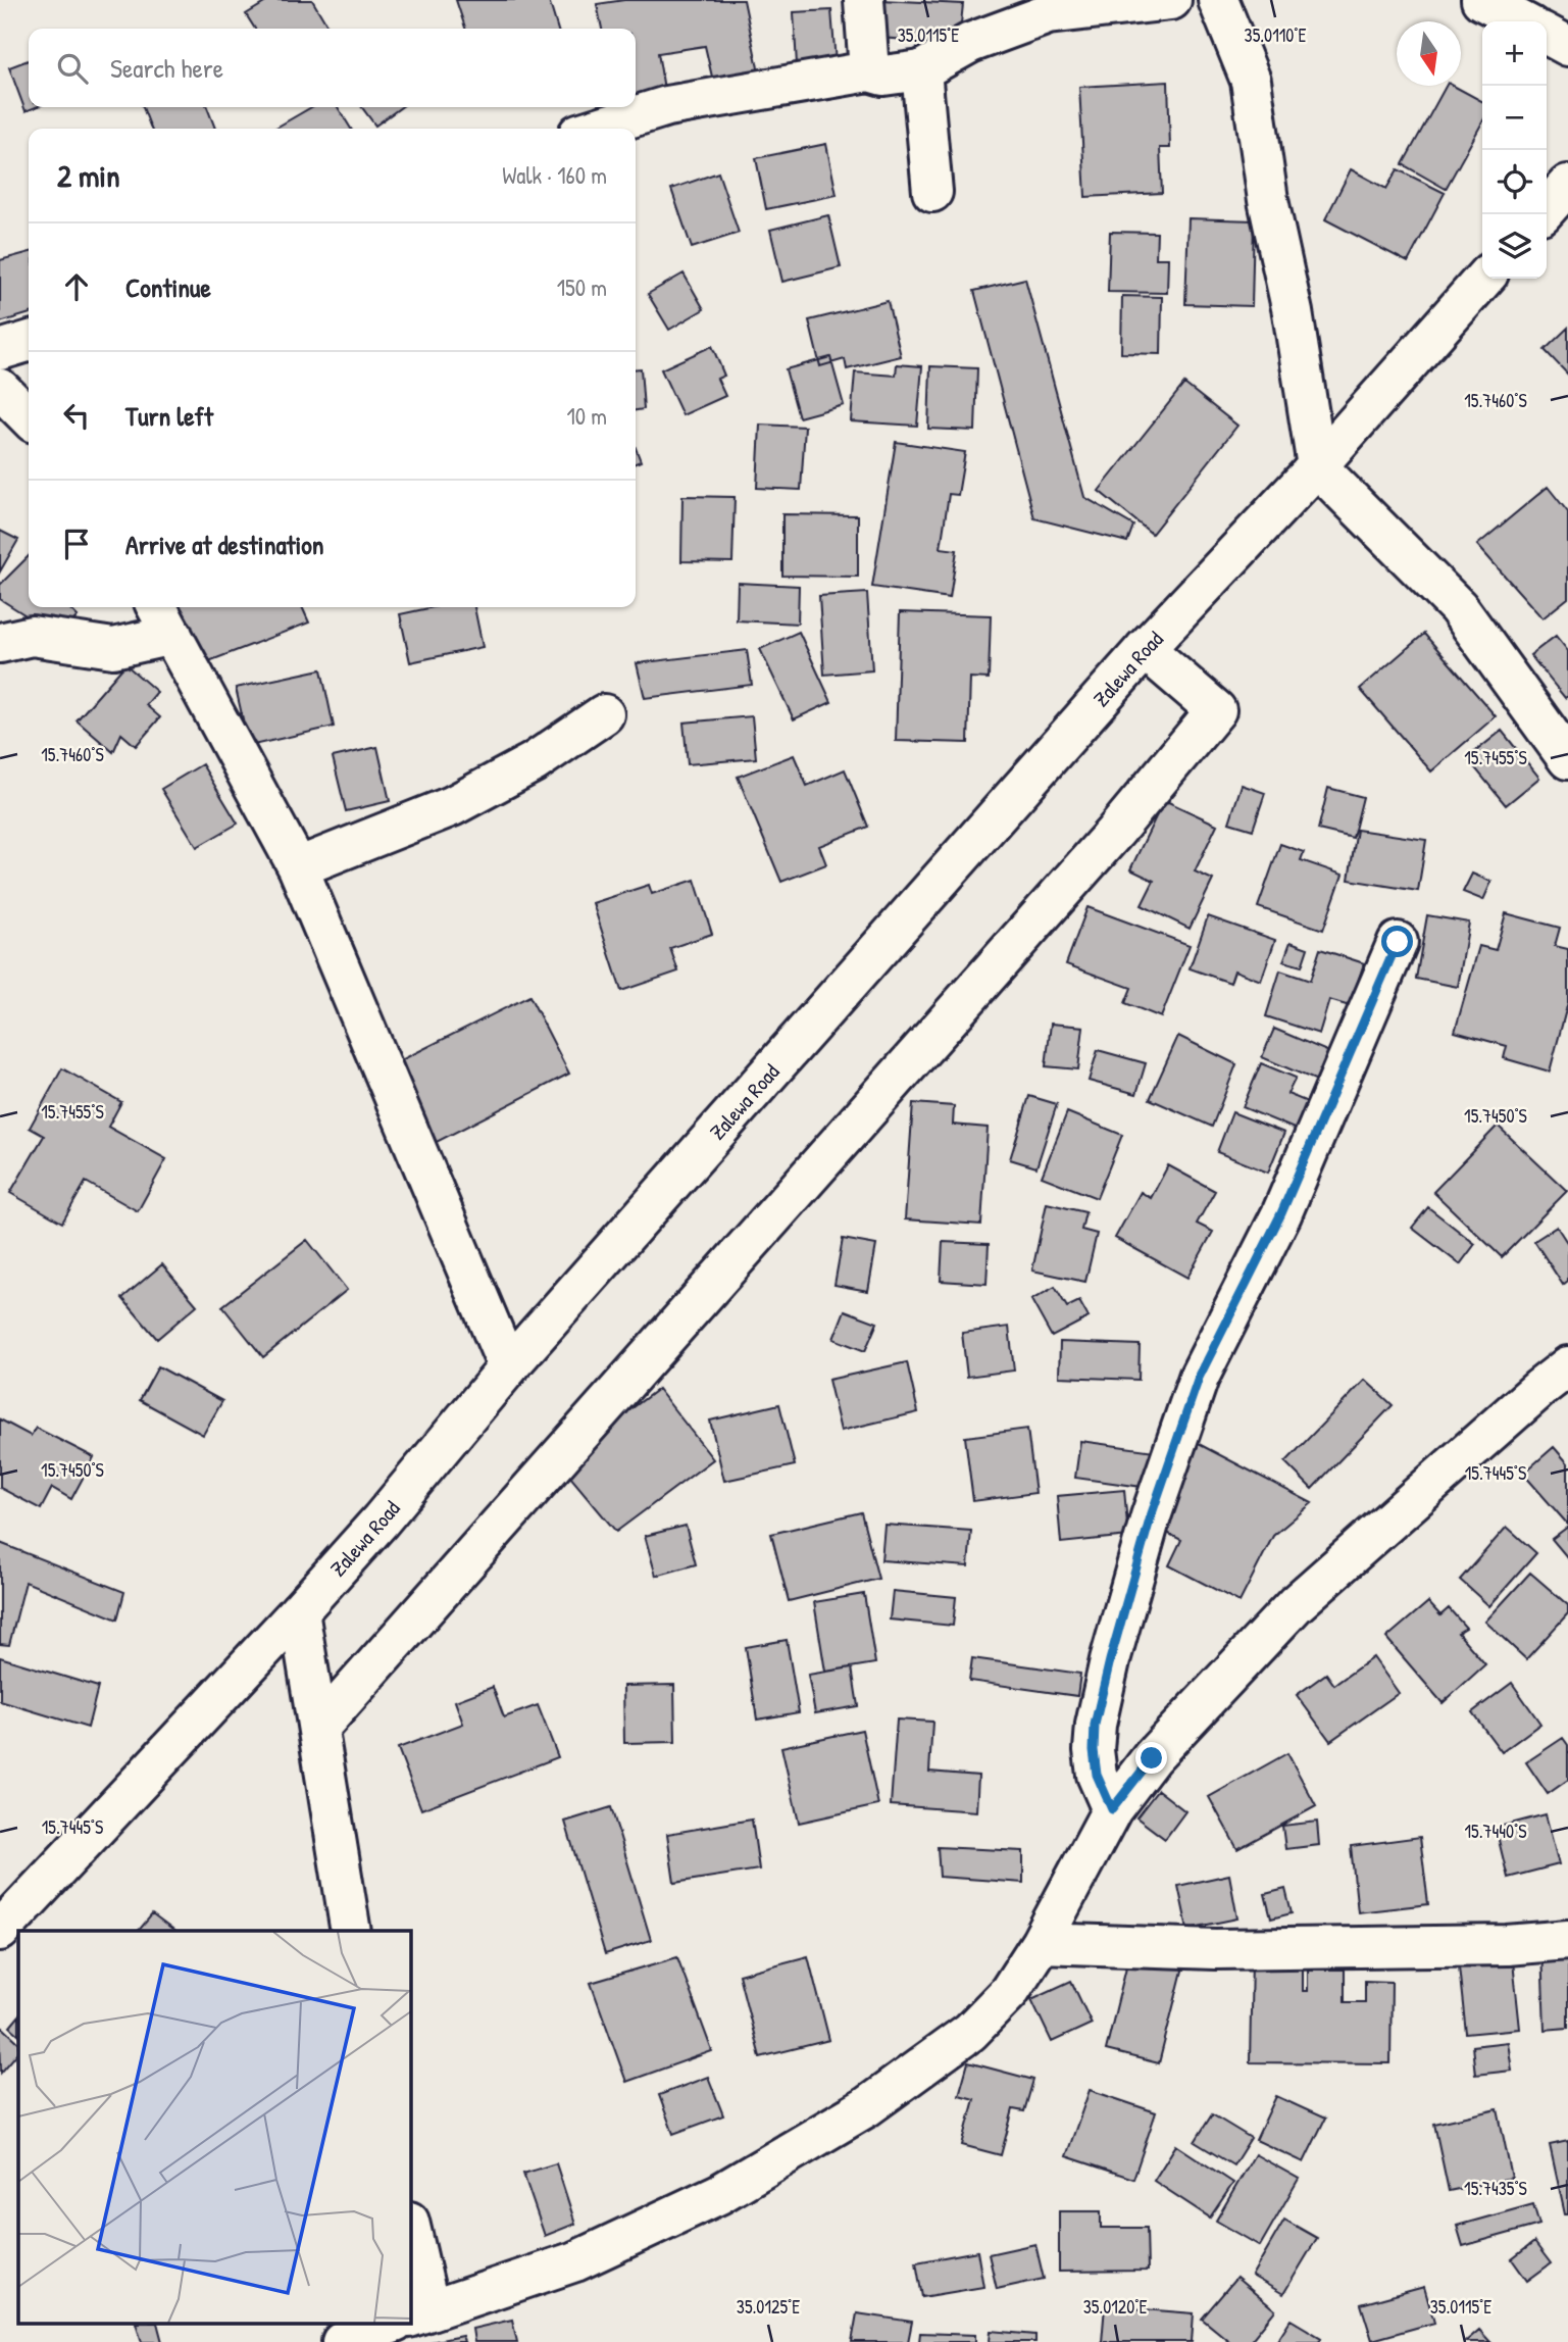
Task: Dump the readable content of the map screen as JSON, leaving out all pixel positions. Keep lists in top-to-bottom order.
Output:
{
  "streets": {
    "main road": ["Zalewa Road"]
  },
  "north": "bottom",
  "page": {
    "map_buttons": ["+", "−"],
    "search": "Search here",
    "heading": ["2 min", "Walk · 160 m"],
    "list": [
      ["Continue", "150 m"],
      ["Turn left", "10 m"],
      "Arrive at destination"
    ]
  },
  "coordinates": [
    "35.0115°E",
    "35.0110°E",
    "15.7460°S",
    "15.7455°S",
    "15.7450°S",
    "15.7445°S",
    "15.7440°S",
    "15.7435°S",
    "35.0125°E",
    "35.0120°E"
  ]
}
